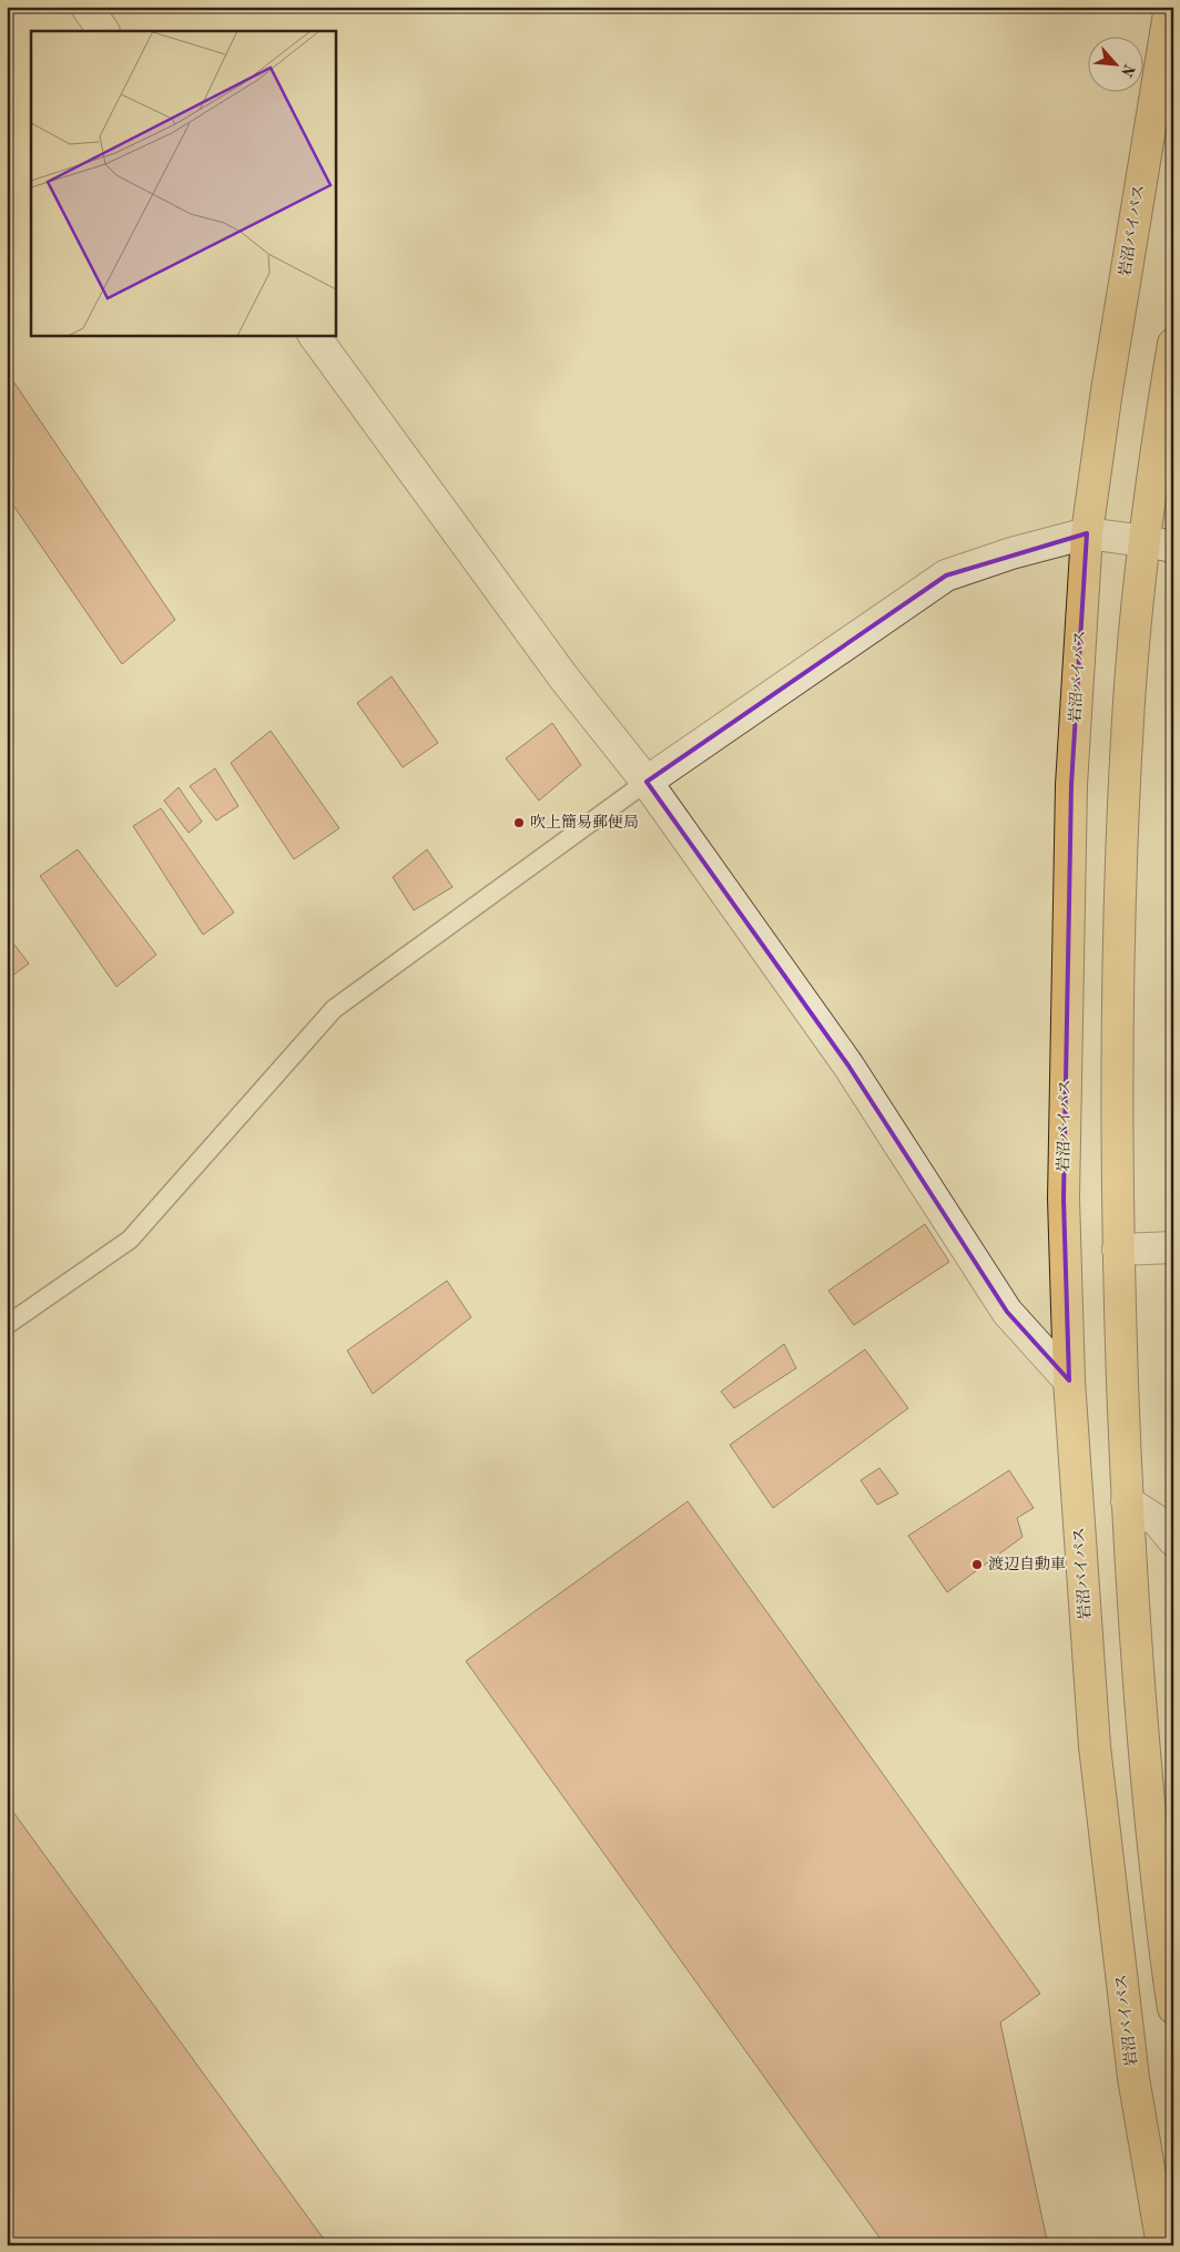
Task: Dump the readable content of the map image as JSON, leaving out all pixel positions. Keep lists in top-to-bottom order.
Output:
{
  "streets": {
    "highway": ["岩沼バイパス"]
  },
  "places": ["吹上簡易郵便局", "渡辺自動車"],
  "north": "bottom right"
}
